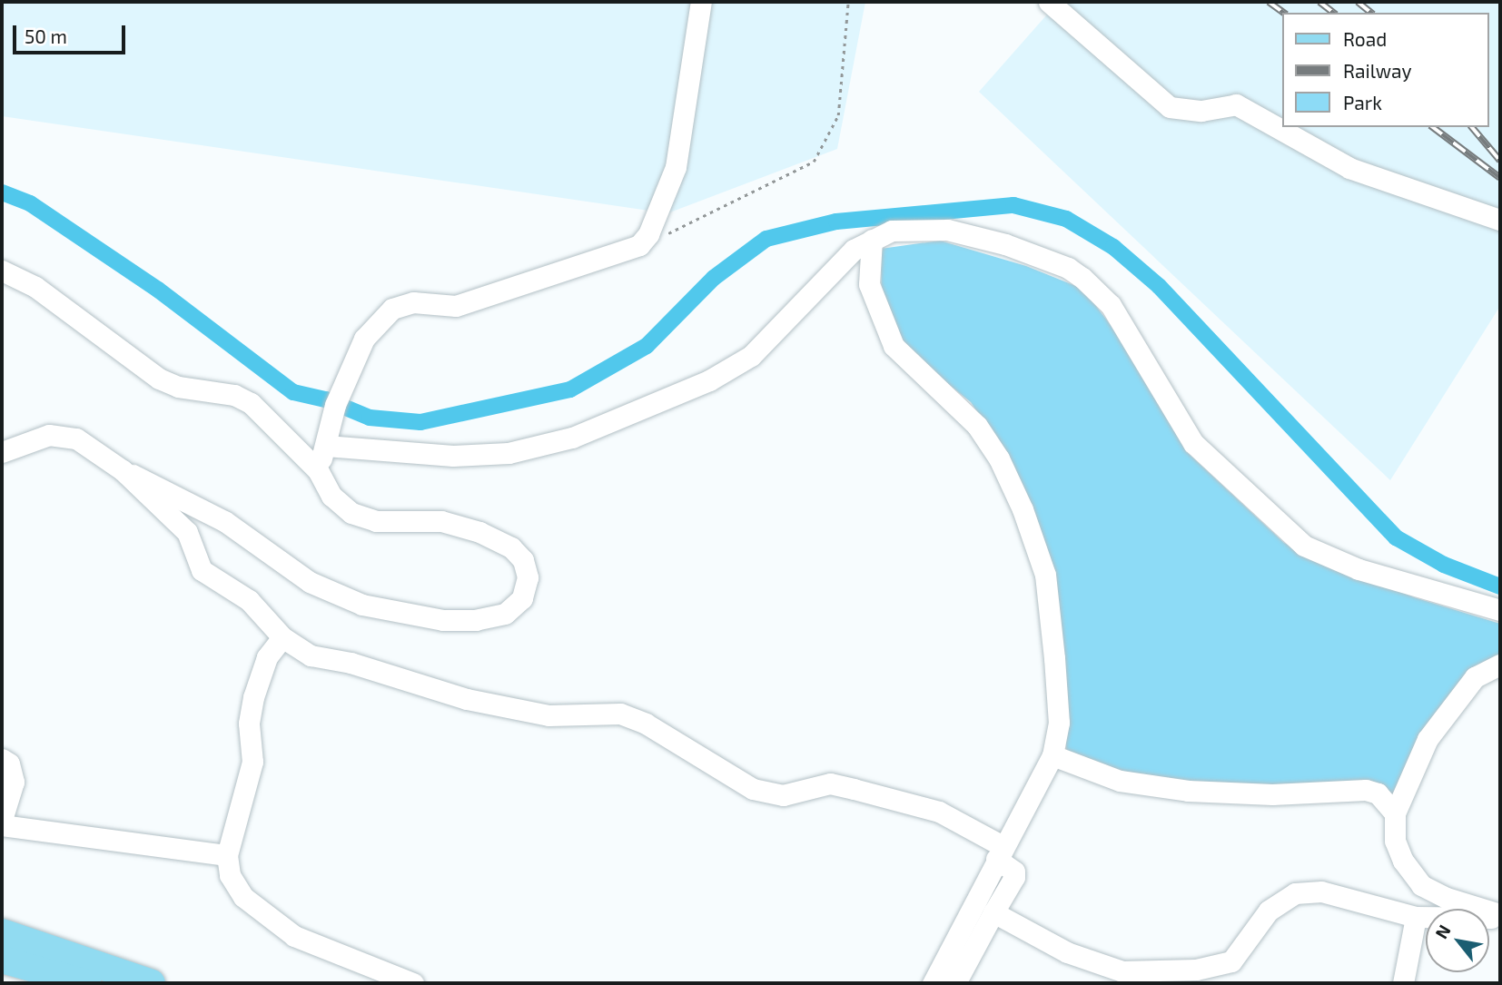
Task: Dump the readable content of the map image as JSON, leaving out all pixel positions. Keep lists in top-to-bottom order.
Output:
{
  "legend": ["Road", "Railway", "Park"],
  "scale_bar": "50 m",
  "north": "top left"
}
